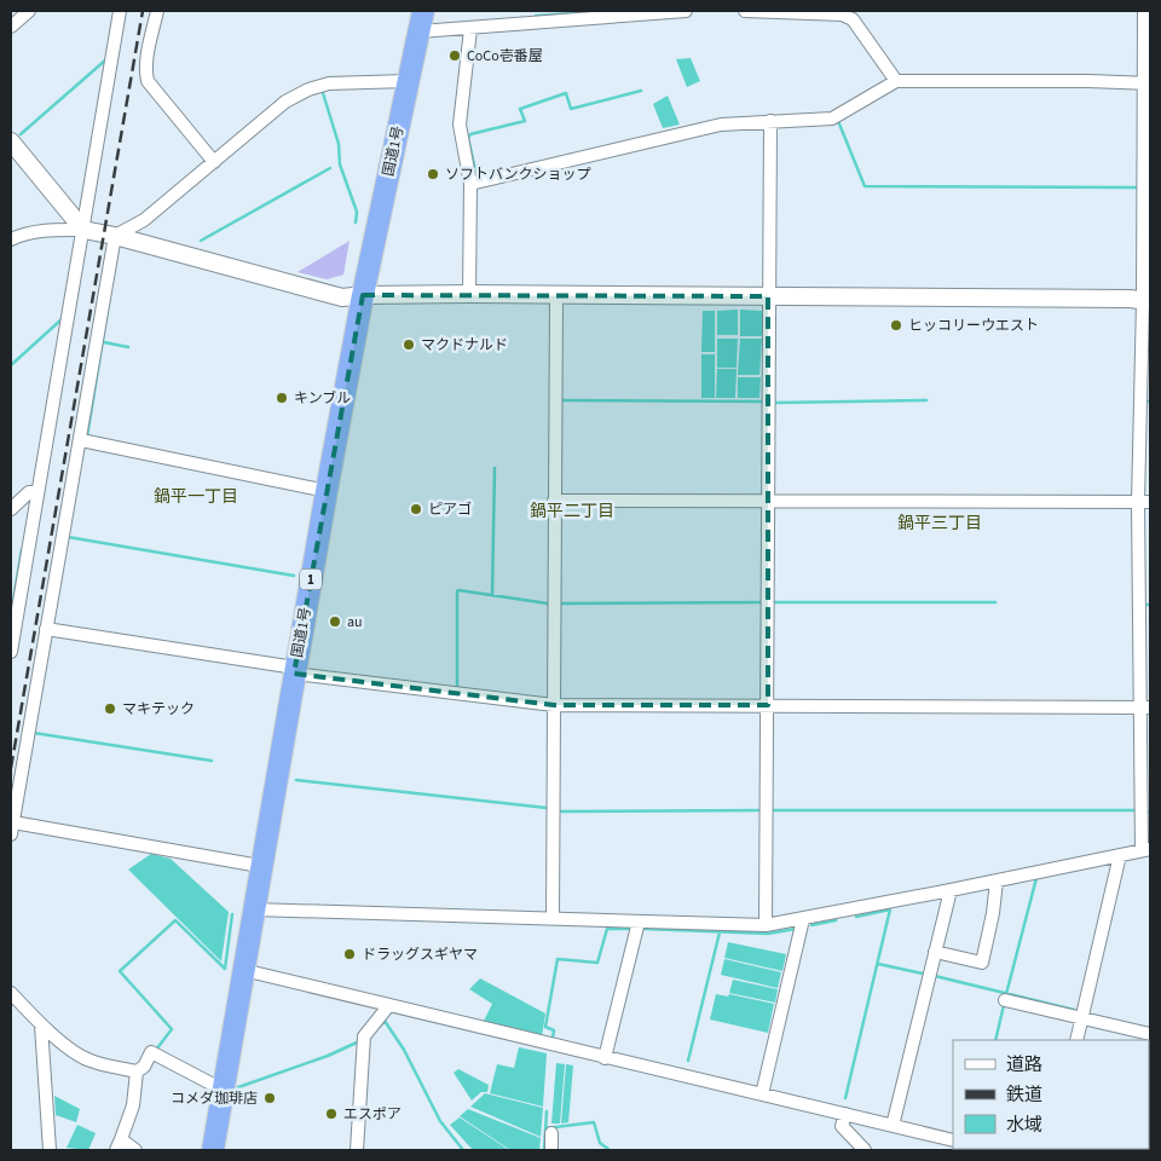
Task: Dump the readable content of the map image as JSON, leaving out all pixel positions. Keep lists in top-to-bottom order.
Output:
{
  "streets": {
    "highway": ["国道1号", "1"]
  },
  "districts": ["鍋平一丁目", "鍋平二丁目", "鍋平三丁目"],
  "places": [
    "CoCo壱番屋",
    "ソフトバンクショップ",
    "ヒッコリーウエスト",
    "マクドナルド",
    "キンブル",
    "ピアゴ",
    "au",
    "マキテック",
    "ドラッグスギヤマ",
    "コメダ珈琲店",
    "エスポア"
  ],
  "legend": ["道路", "鉄道", "水域"]
}
